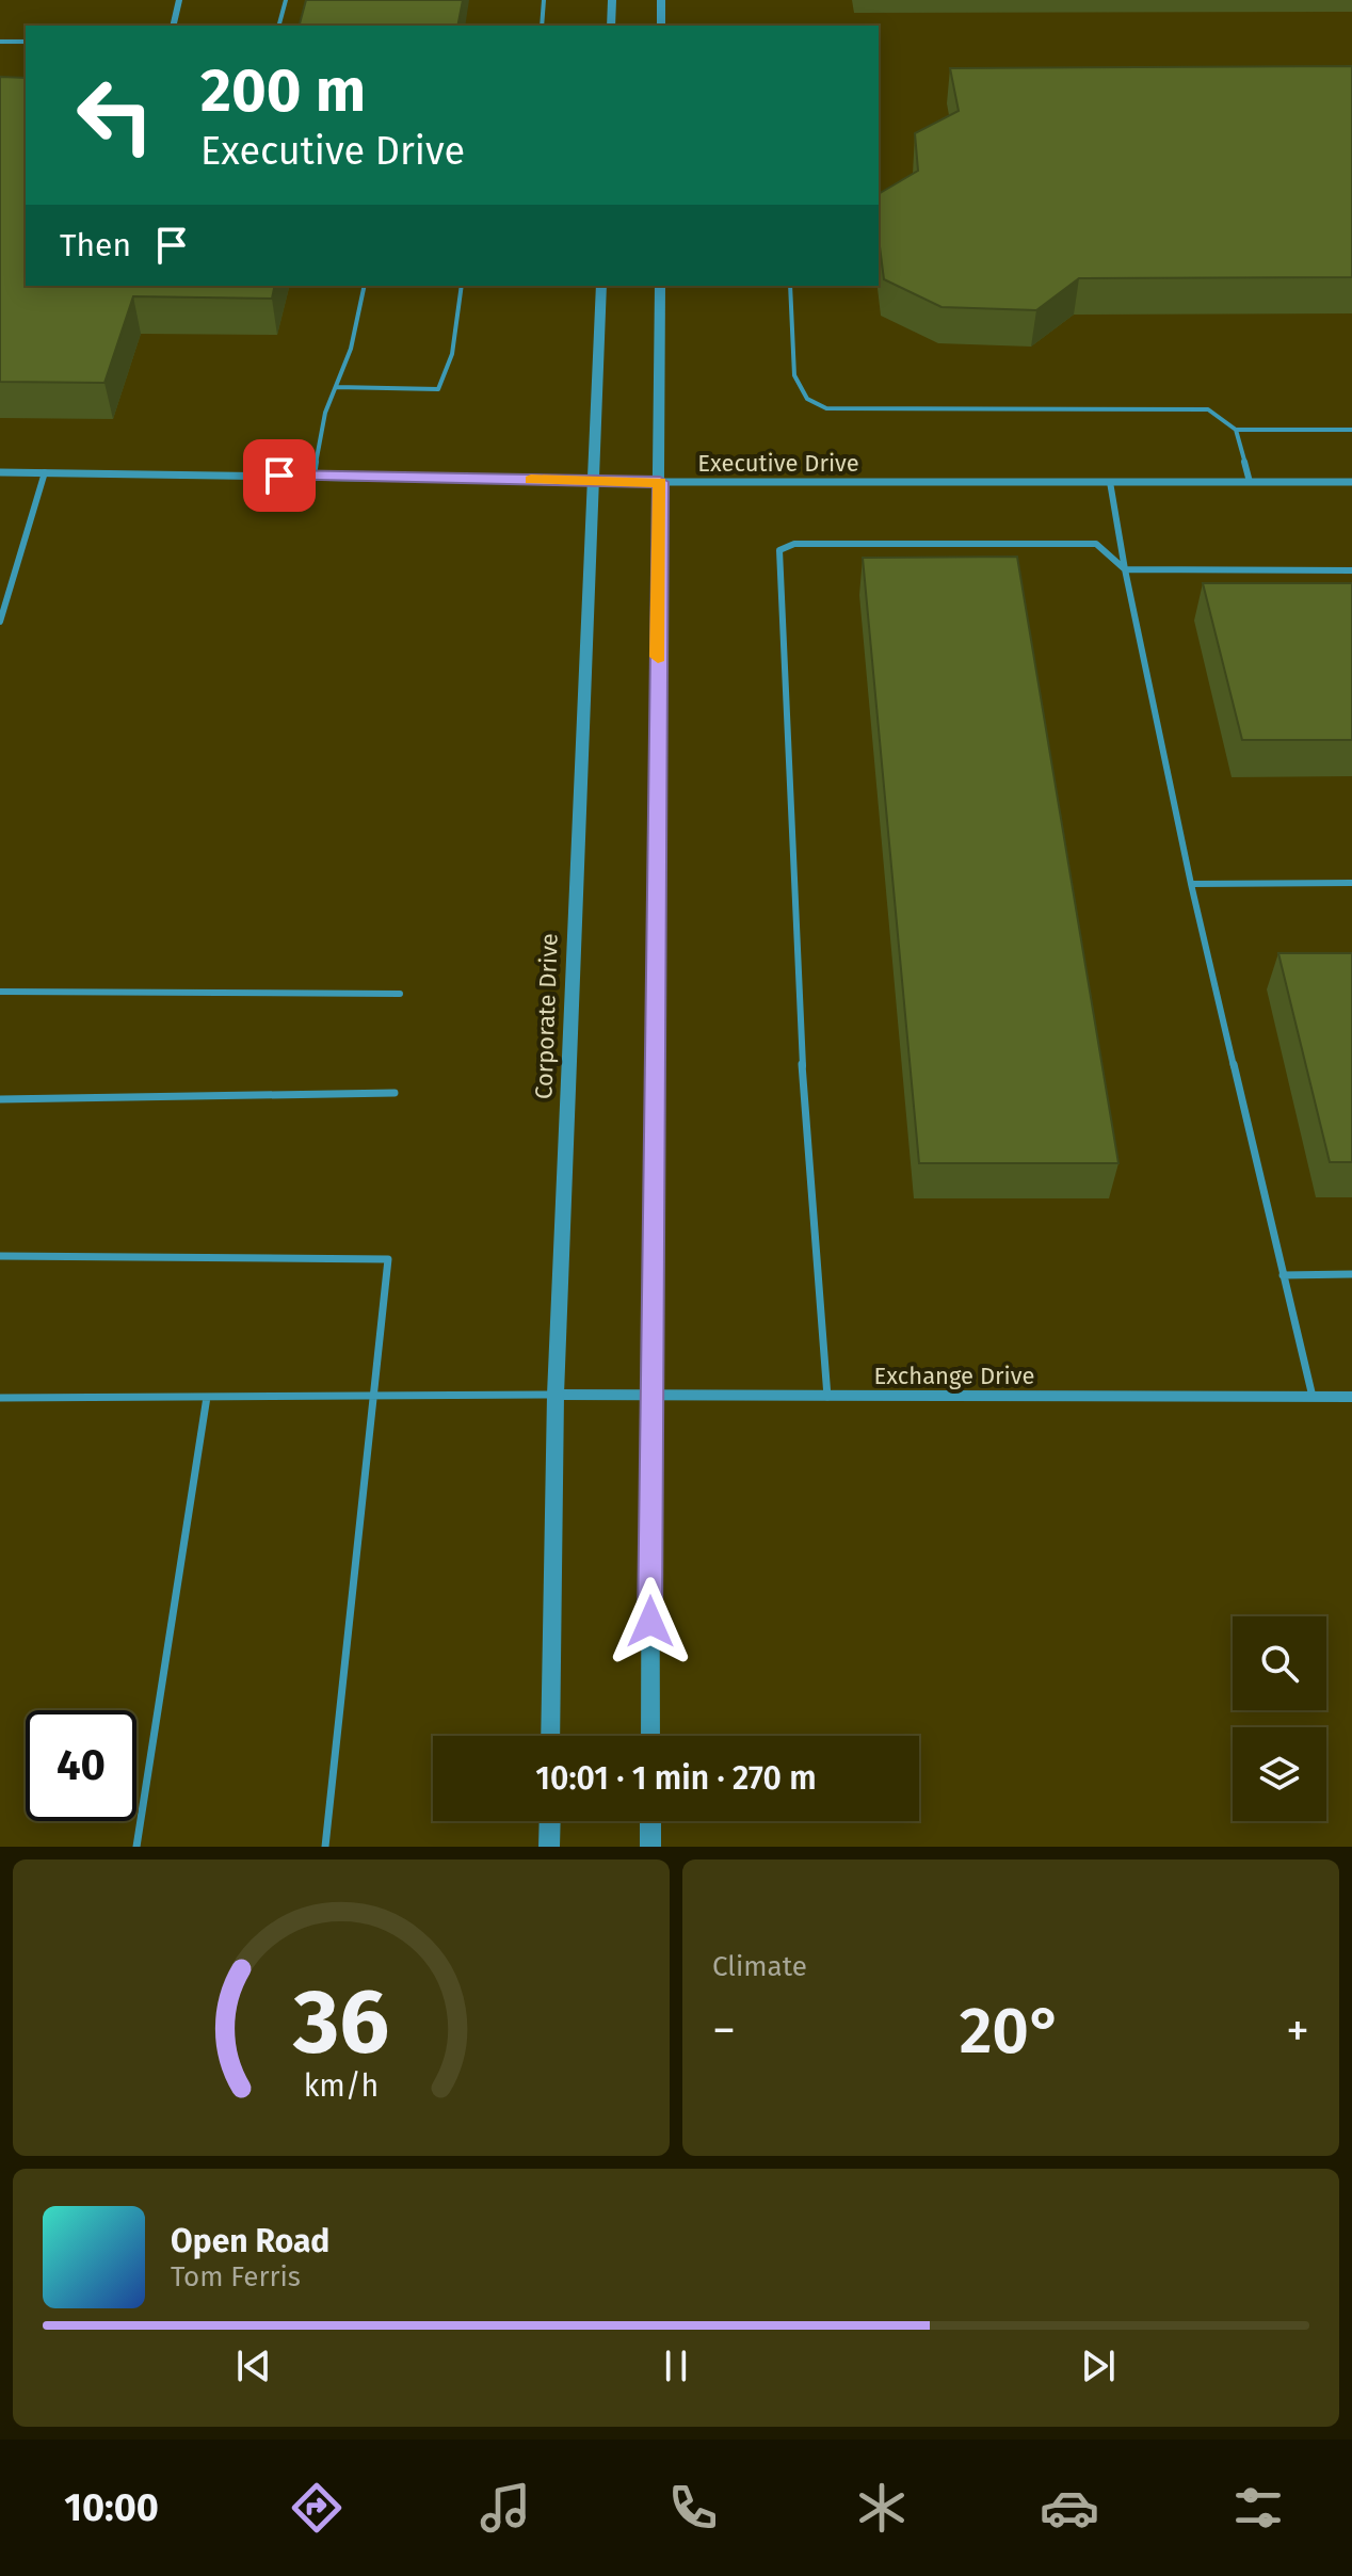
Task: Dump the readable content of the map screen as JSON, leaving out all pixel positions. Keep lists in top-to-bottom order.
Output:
{
  "streets": {
    "street": ["Executive Drive", "Corporate Drive", "Exchange Drive"]
  },
  "crossings": [
    ["Executive Drive", "Corporate Drive"],
    ["Corporate Drive", "Exchange Drive"]
  ],
  "page": {
    "turn": ["200 m", "Executive Drive"],
    "then": "Then",
    "limit": "40",
    "trip": "10:01 · 1 min · 270 m",
    "tile": "Climate",
    "heat": ["−", "20°", "+"],
    "song": ["Open Road", "Tom Ferris"],
    "tabs": "10:00",
    "gauge": ["36", "km/h"]
  }
}
